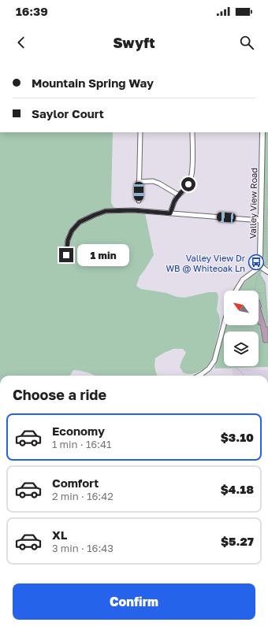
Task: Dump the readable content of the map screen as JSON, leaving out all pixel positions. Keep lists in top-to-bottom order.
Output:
{
  "streets": {
    "street": ["Valley View Road"]
  },
  "places": {
    "bus stop": ["Valley View Dr WB @ Whiteoak Ln"]
  },
  "north": "top left",
  "page": {
    "status": "16:39",
    "header": "Swyft",
    "banner": ["Mountain Spring Way", "Saylor Court"],
    "bubble": "1 min",
    "heading": "Choose a ride",
    "list": [
      {
        "name": "Economy",
        "note": "1 min · 16:41",
        "value": "$3.10"
      },
      {
        "name": "Comfort",
        "note": "2 min · 16:42",
        "value": "$4.18"
      },
      {
        "name": "XL",
        "note": "3 min · 16:43",
        "value": "$5.27"
      }
    ],
    "buttons": "Confirm"
  }
}
